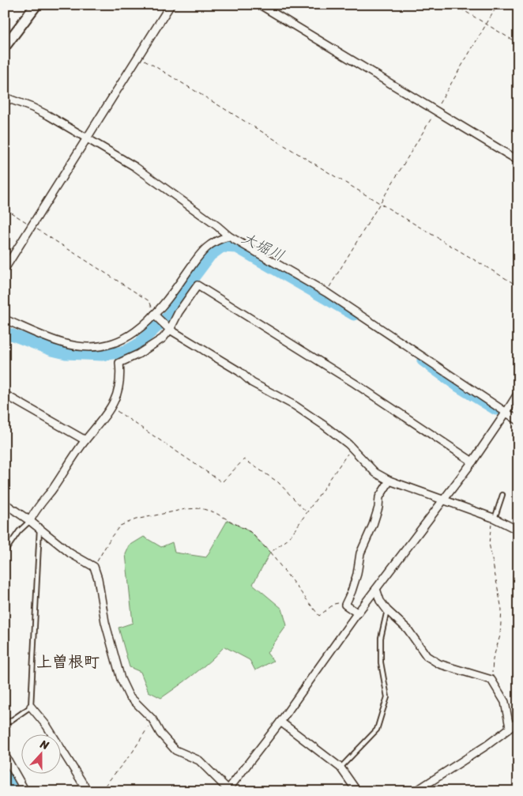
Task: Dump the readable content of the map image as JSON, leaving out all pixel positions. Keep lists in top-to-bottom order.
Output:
{
  "districts": ["上曽根町"],
  "water": ["大堀川"],
  "north": "top"
}
